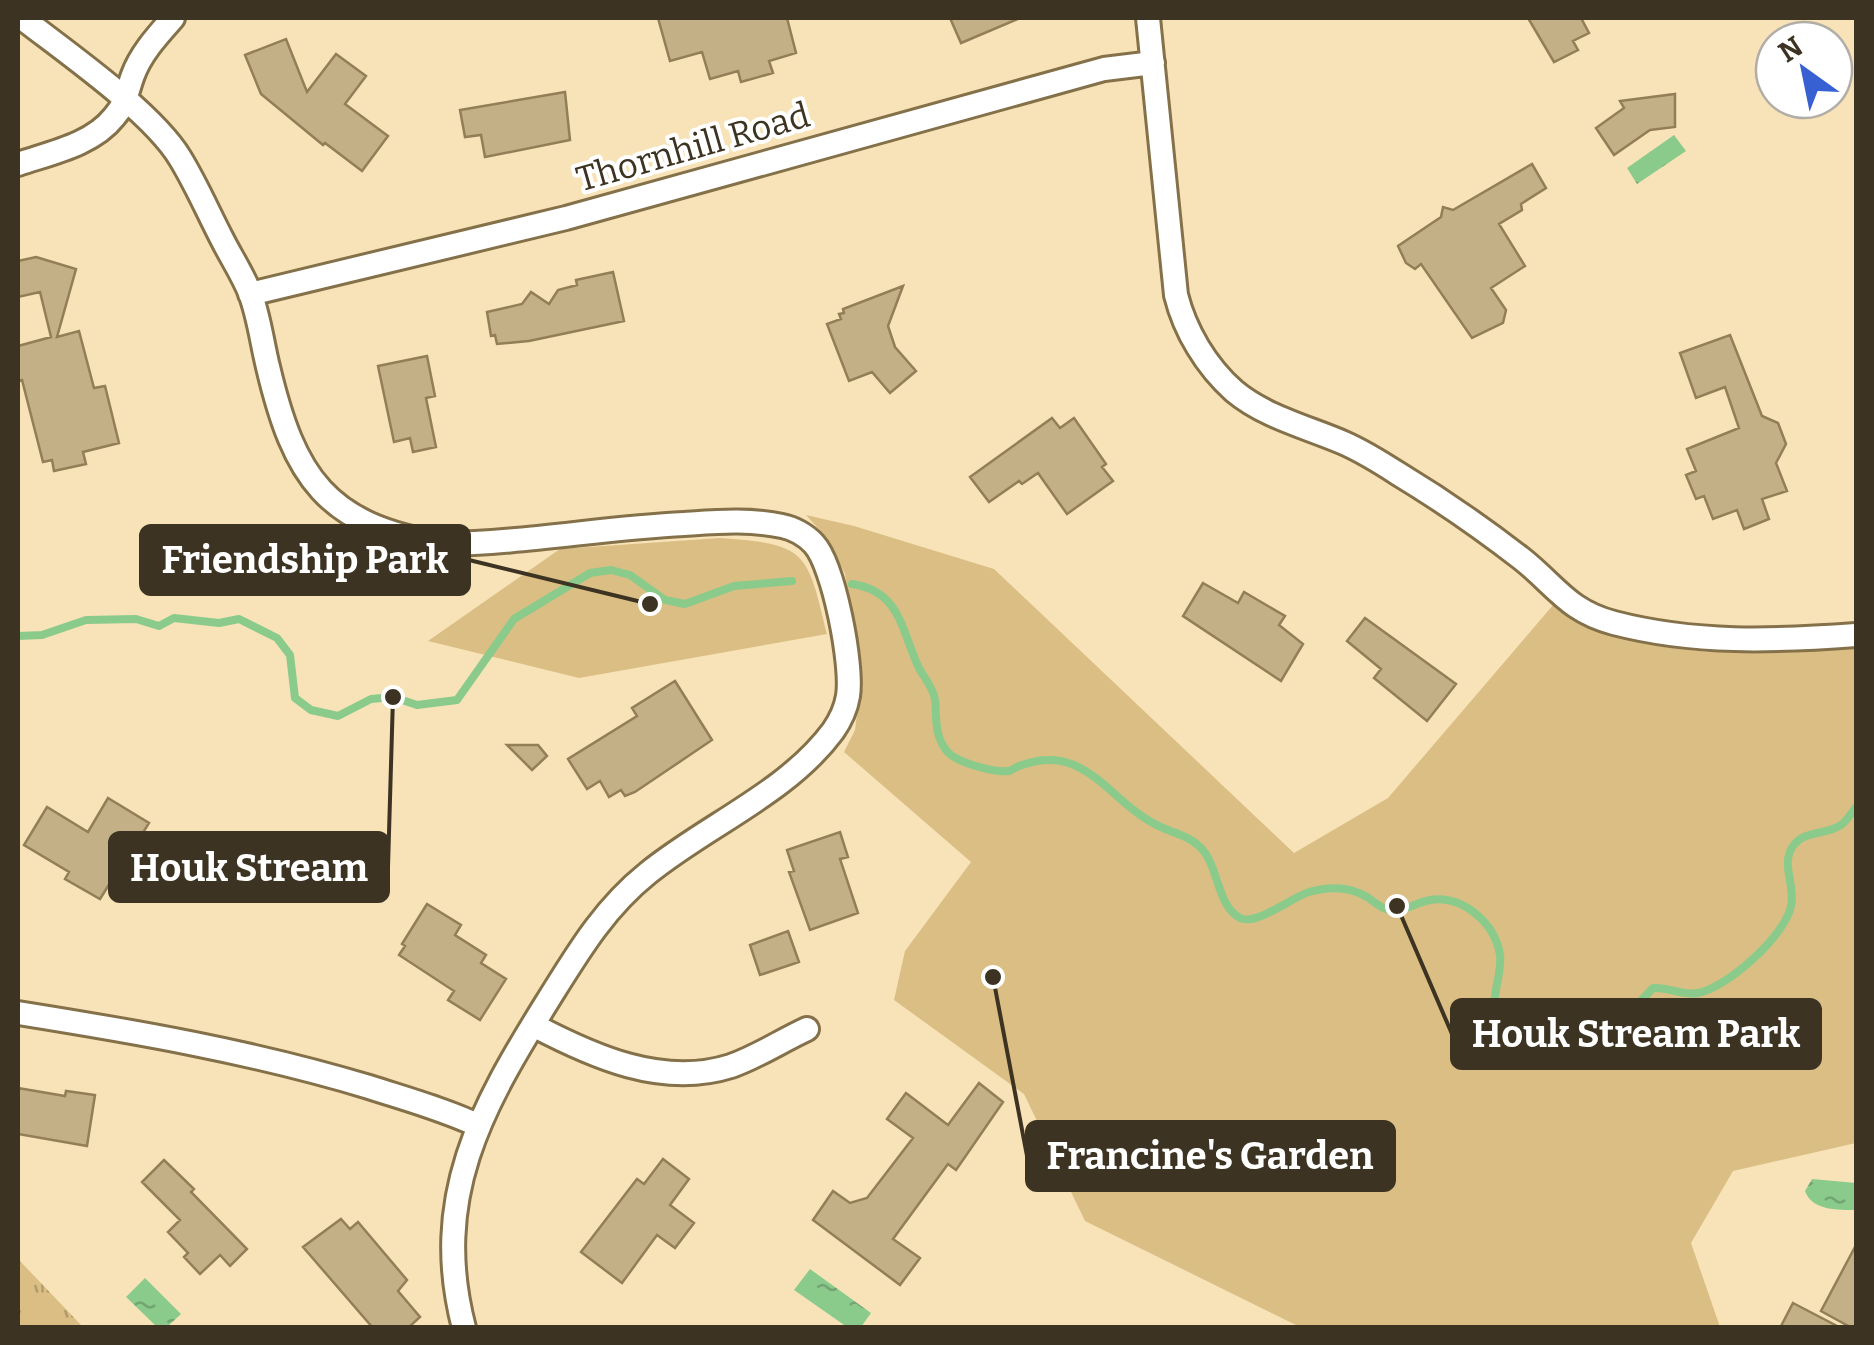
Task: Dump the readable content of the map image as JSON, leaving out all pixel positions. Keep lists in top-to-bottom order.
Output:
{
  "streets": {
    "street": ["Thornhill Road"]
  },
  "places": [
    "Friendship Park",
    "Houk Stream",
    "Houk Stream Park",
    "Francine's Garden"
  ],
  "north": "top left"
}
